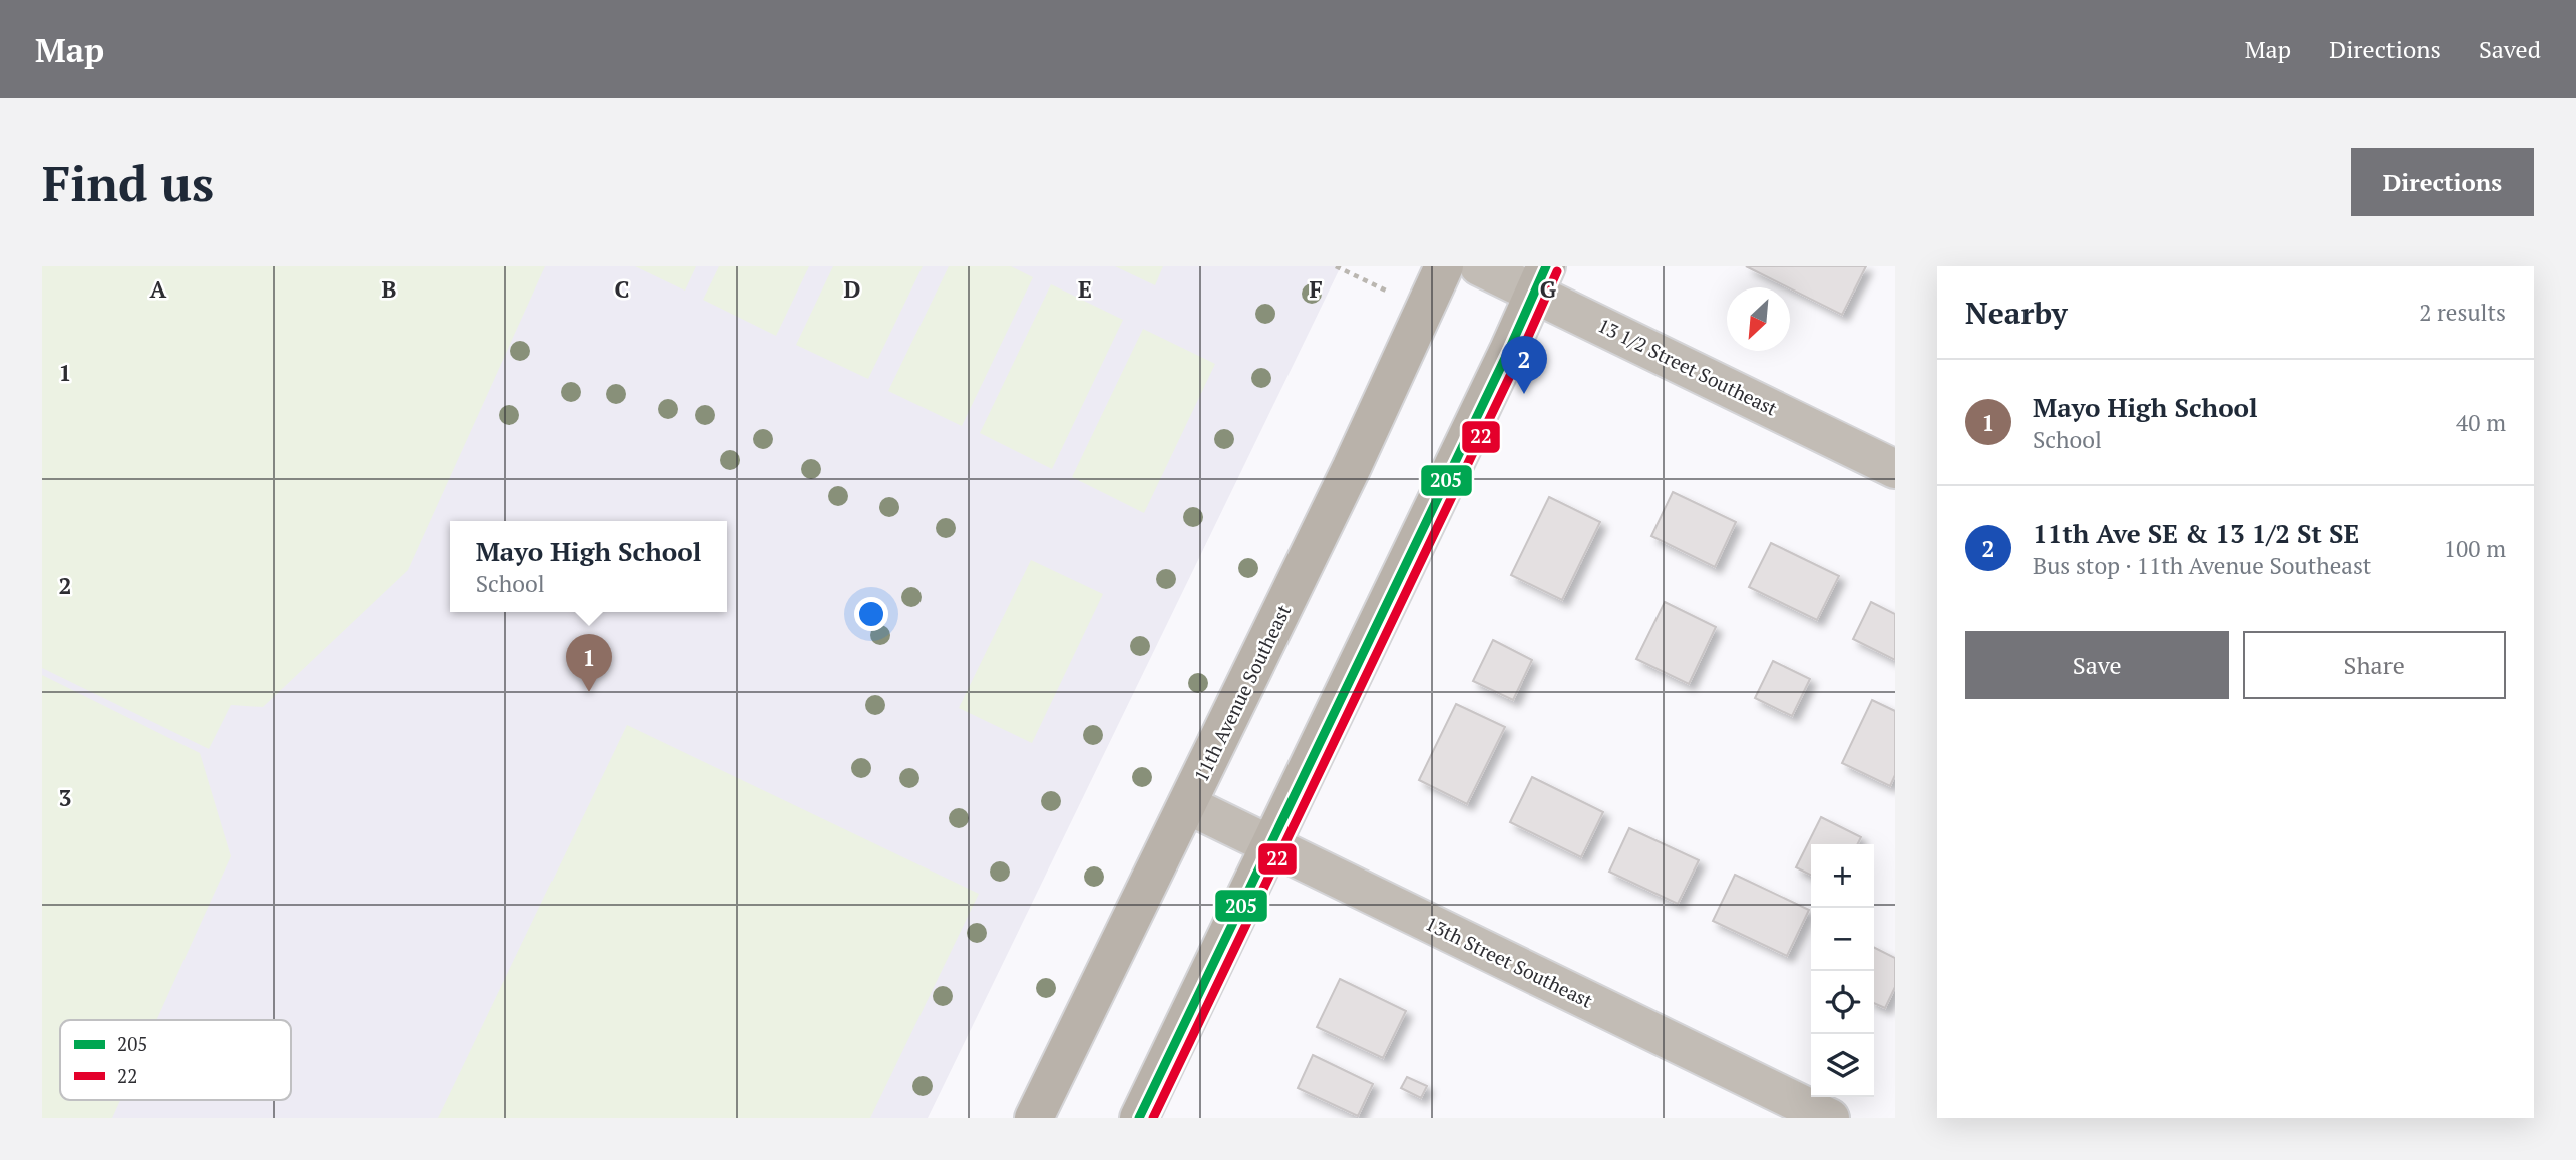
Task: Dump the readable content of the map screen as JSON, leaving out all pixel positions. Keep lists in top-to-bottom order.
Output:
{
  "streets": {
    "main road": ["11th Avenue Southeast"],
    "street": ["13 1/2 Street Southeast", "13th Street Southeast"]
  },
  "crossings": [
    ["11th Avenue Southeast", "13th Street Southeast"]
  ],
  "lines": ["transit line 205", "transit line 22"],
  "legend": ["205", "22"],
  "north": "bottom left",
  "page": {
    "header": "Map",
    "nav": ["Map", "Directions", "Saved"],
    "buttons": [
      "Directions",
      ["Save", "Share"]
    ],
    "title": "Find us",
    "heading": ["Nearby", "2 results"],
    "pins": ["2", "1"],
    "list": [
      {
        "mark": "1",
        "name": "Mayo High School",
        "note": "School",
        "value": "40 m"
      },
      {
        "mark": "2",
        "name": "11th Ave SE & 13 1/2 St SE",
        "note": "Bus stop · 11th Avenue Southeast",
        "value": "100 m"
      }
    ],
    "popup": ["Mayo High School", "School"],
    "map_buttons": ["+", "−"]
  },
  "grid": {
    "columns": [
      "A",
      "B",
      "C",
      "D",
      "E",
      "F",
      "G"
    ],
    "rows": ["1", "2", "3"]
  }
}
